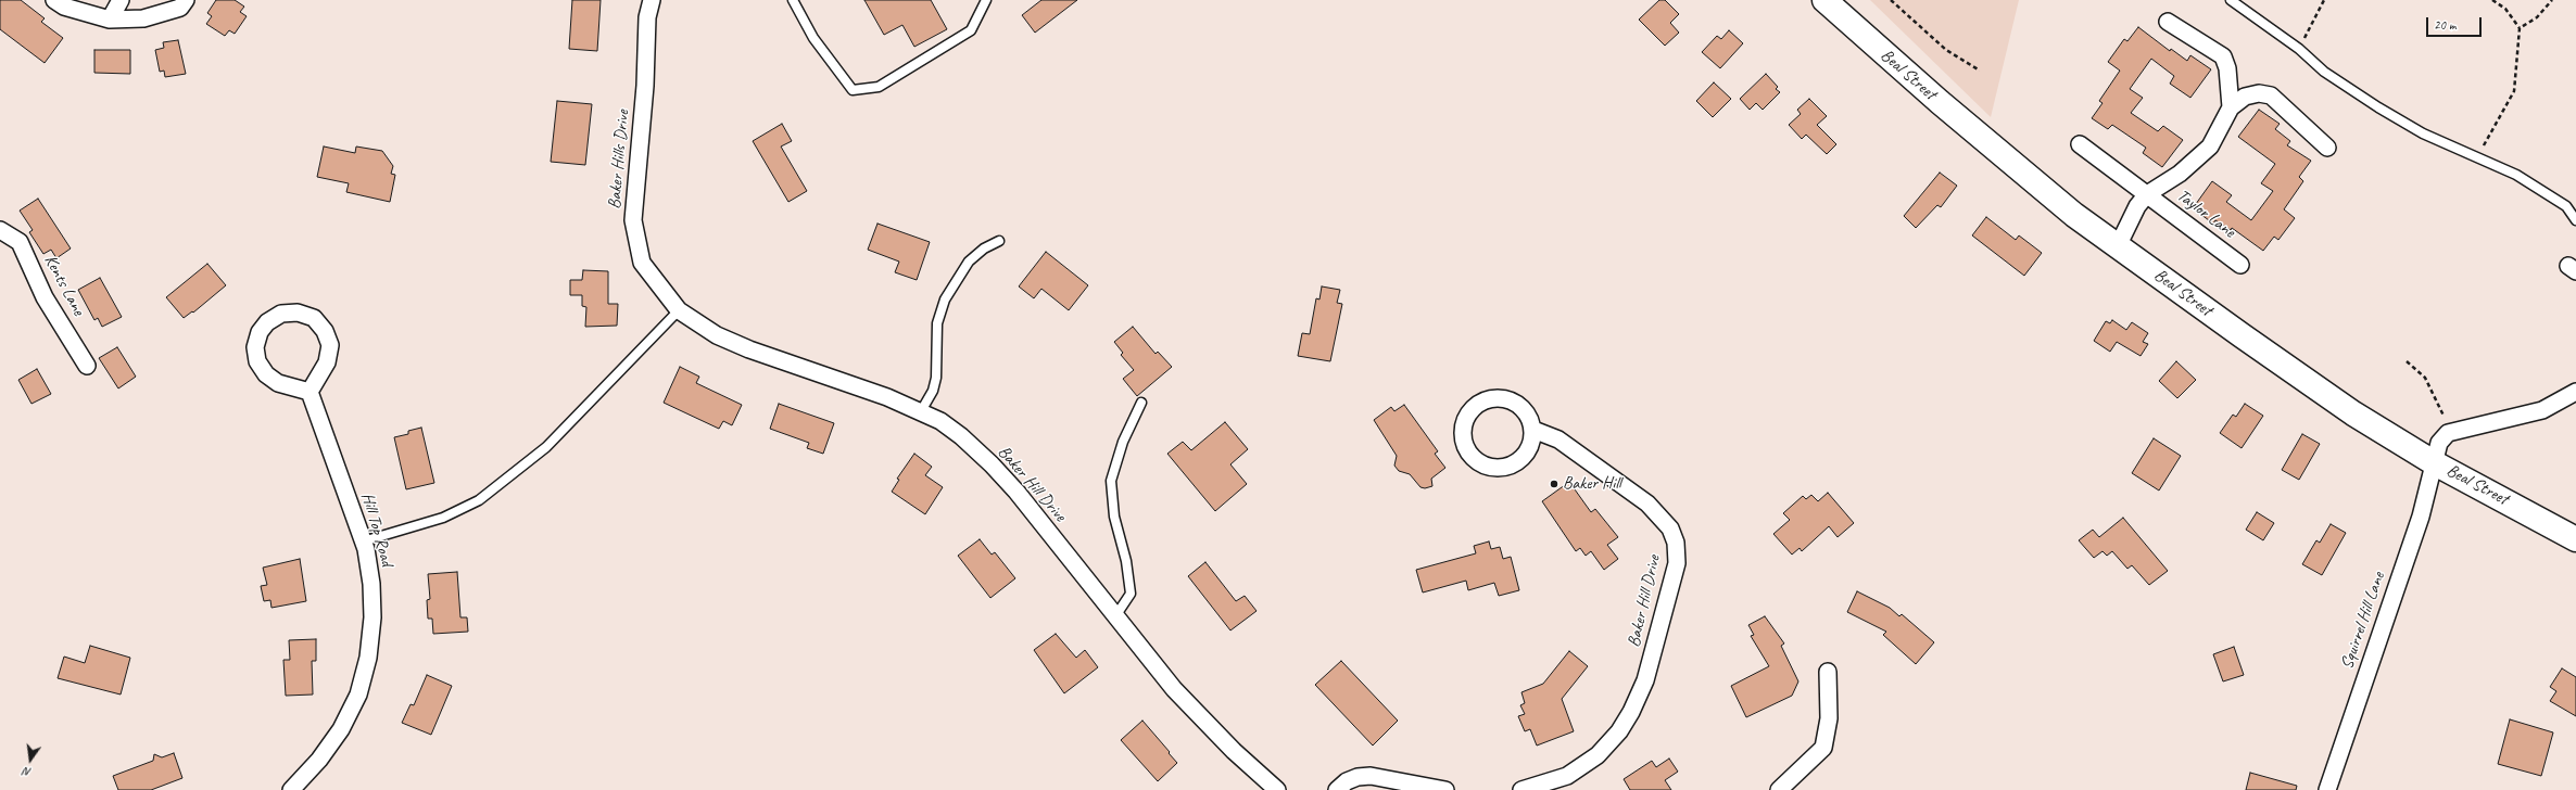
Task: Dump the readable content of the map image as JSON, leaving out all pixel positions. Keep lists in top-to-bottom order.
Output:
{
  "streets": {
    "street": [
      "Beal Street",
      "Baker Hills Drive",
      "Taylor Lane",
      "Kents Lane",
      "Baker Hill Drive",
      "Hill Top Road",
      "Squirrel Hill Lane"
    ]
  },
  "crossings": [
    ["Beal Street", "Taylor Lane"],
    ["Beal Street", "Squirrel Hill Lane"],
    ["Baker Hills Drive", "Baker Hill Drive"]
  ],
  "places": ["Baker Hill"],
  "scale_bar": "20 m",
  "north": "bottom"
}
